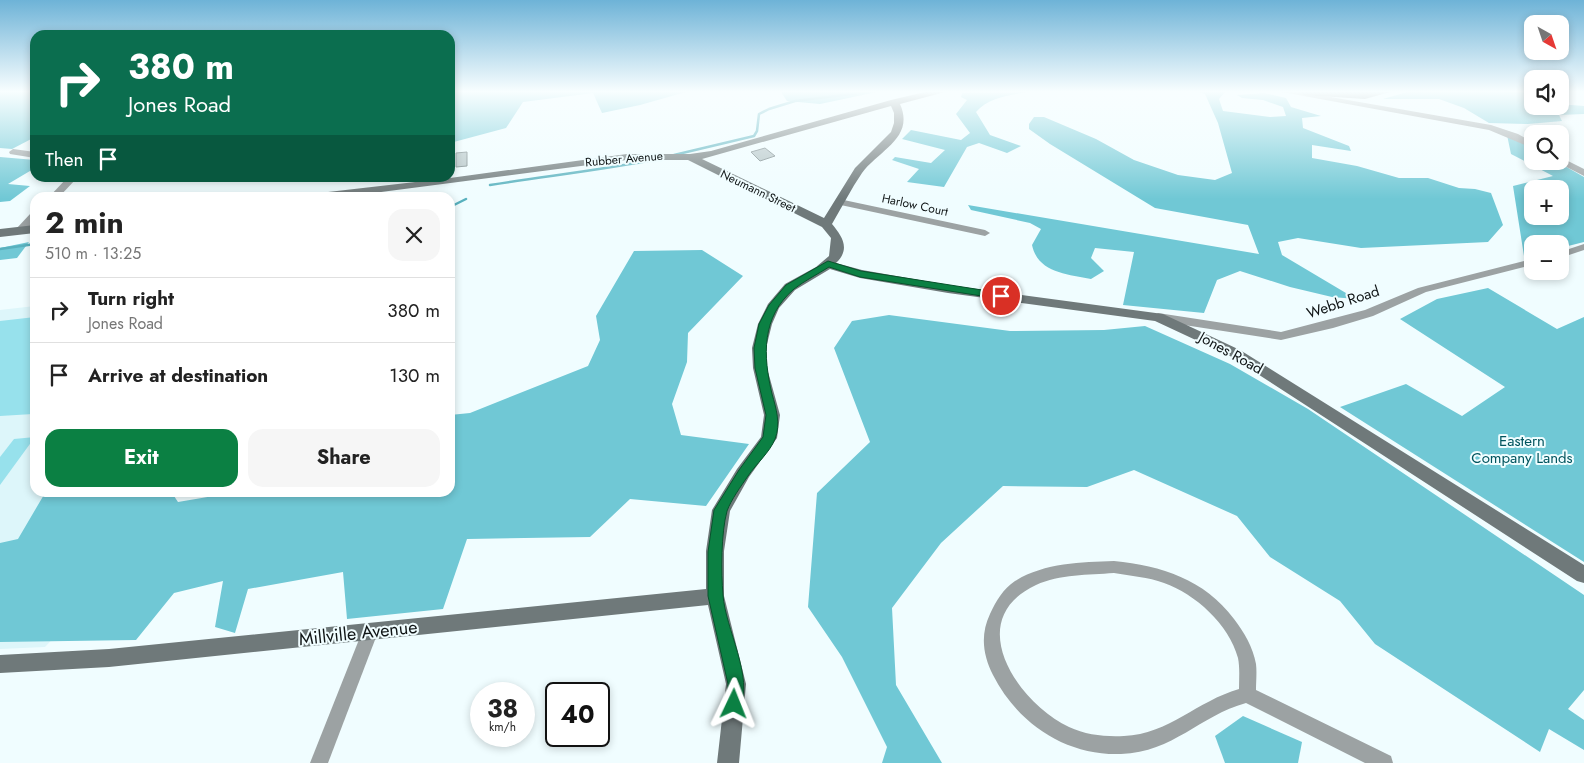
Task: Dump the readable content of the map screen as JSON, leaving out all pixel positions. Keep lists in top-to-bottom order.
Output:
{
  "streets": {
    "street": [
      "Rubber Avenue",
      "Neumann Street",
      "Harlow Court",
      "Webb Road",
      "Jones Road",
      "Millville Avenue"
    ]
  },
  "crossings": [
    ["Rubber Avenue", "Neumann Street"],
    ["Webb Road", "Jones Road"]
  ],
  "parks": ["Eastern Company Lands"],
  "north": "bottom right",
  "page": {
    "map_buttons": ["+", "−"],
    "turn": ["380 m", "Jones Road"],
    "then": "Then",
    "heading": ["2 min", "510 m · 13:25"],
    "list": [
      {
        "name": "Turn right",
        "note": "Jones Road",
        "value": "380 m"
      },
      {
        "name": "Arrive at destination",
        "value": "130 m"
      }
    ],
    "buttons": ["Exit", "Share"],
    "speed": "38 km/h",
    "limit": "40"
  }
}
